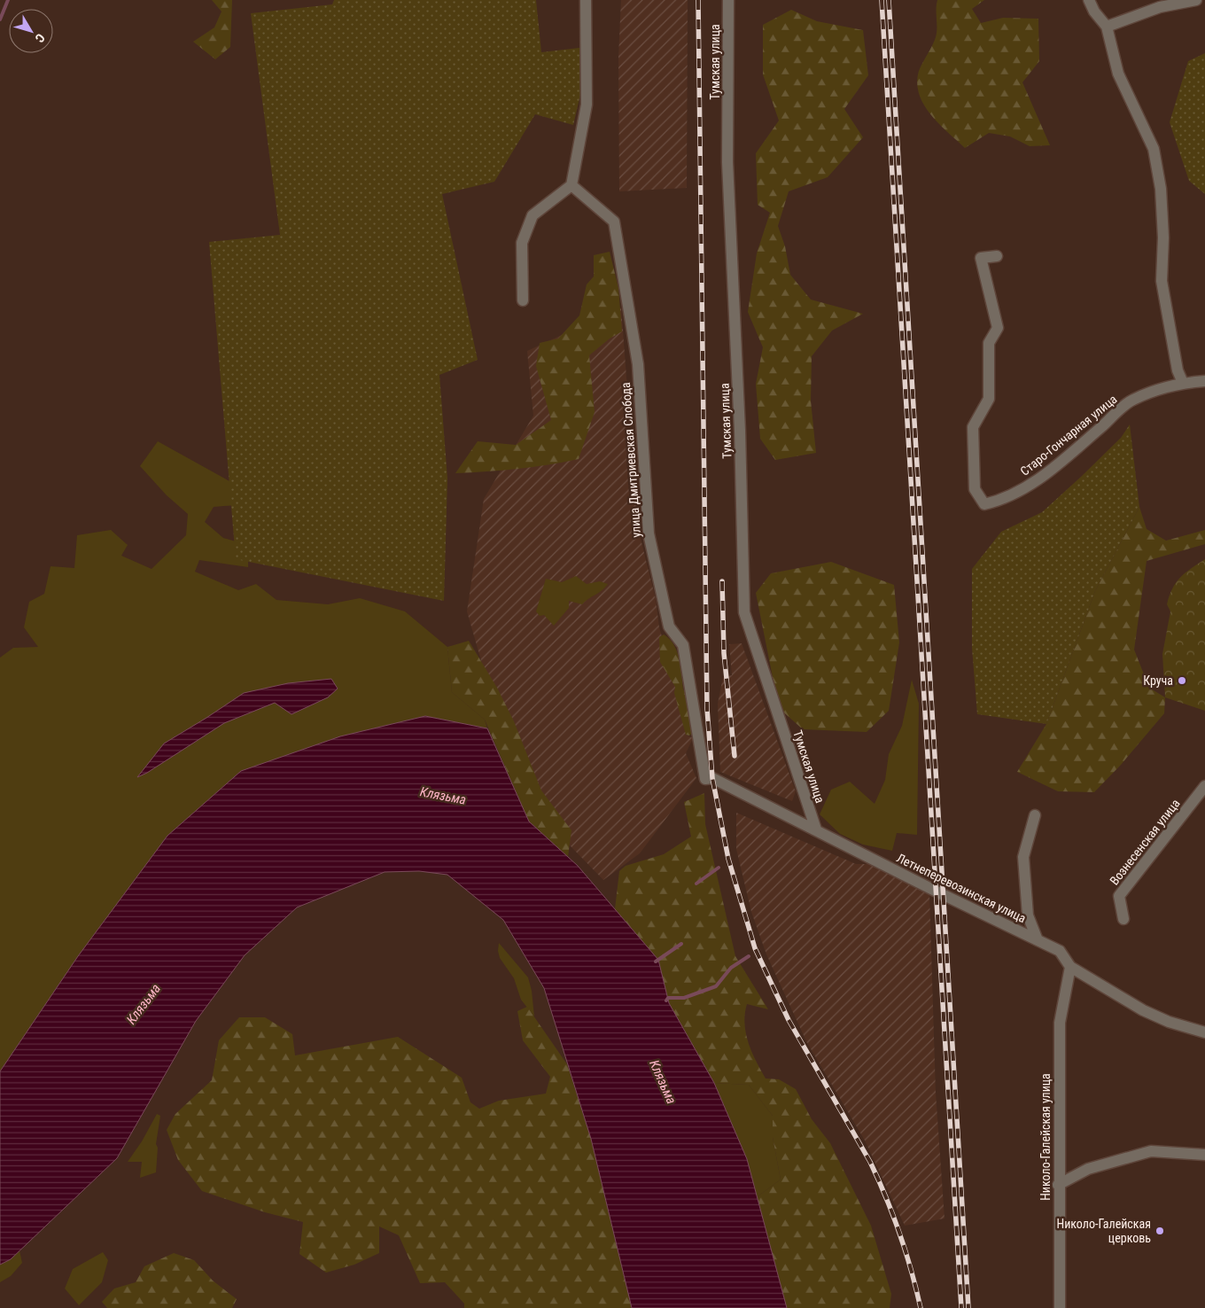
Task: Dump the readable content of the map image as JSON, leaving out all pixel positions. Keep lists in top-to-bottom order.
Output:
{
  "streets": {
    "street": [
      "Тумская улица",
      "Старо-Гончарная улица",
      "улица Дмитриевская Слобода",
      "Вознесенская улица",
      "Летнеперевозинская улица",
      "Николо-Галейская улица"
    ]
  },
  "crossings": [
    ["Тумская улица", "Летнеперевозинская улица"],
    ["улица Дмитриевская Слобода", "Летнеперевозинская улица"],
    ["Летнеперевозинская улица", "Николо-Галейская улица"]
  ],
  "water": ["Клязьма"],
  "places": ["Круча", "Николо-Галейская церковь"],
  "north": "bottom right"
}
